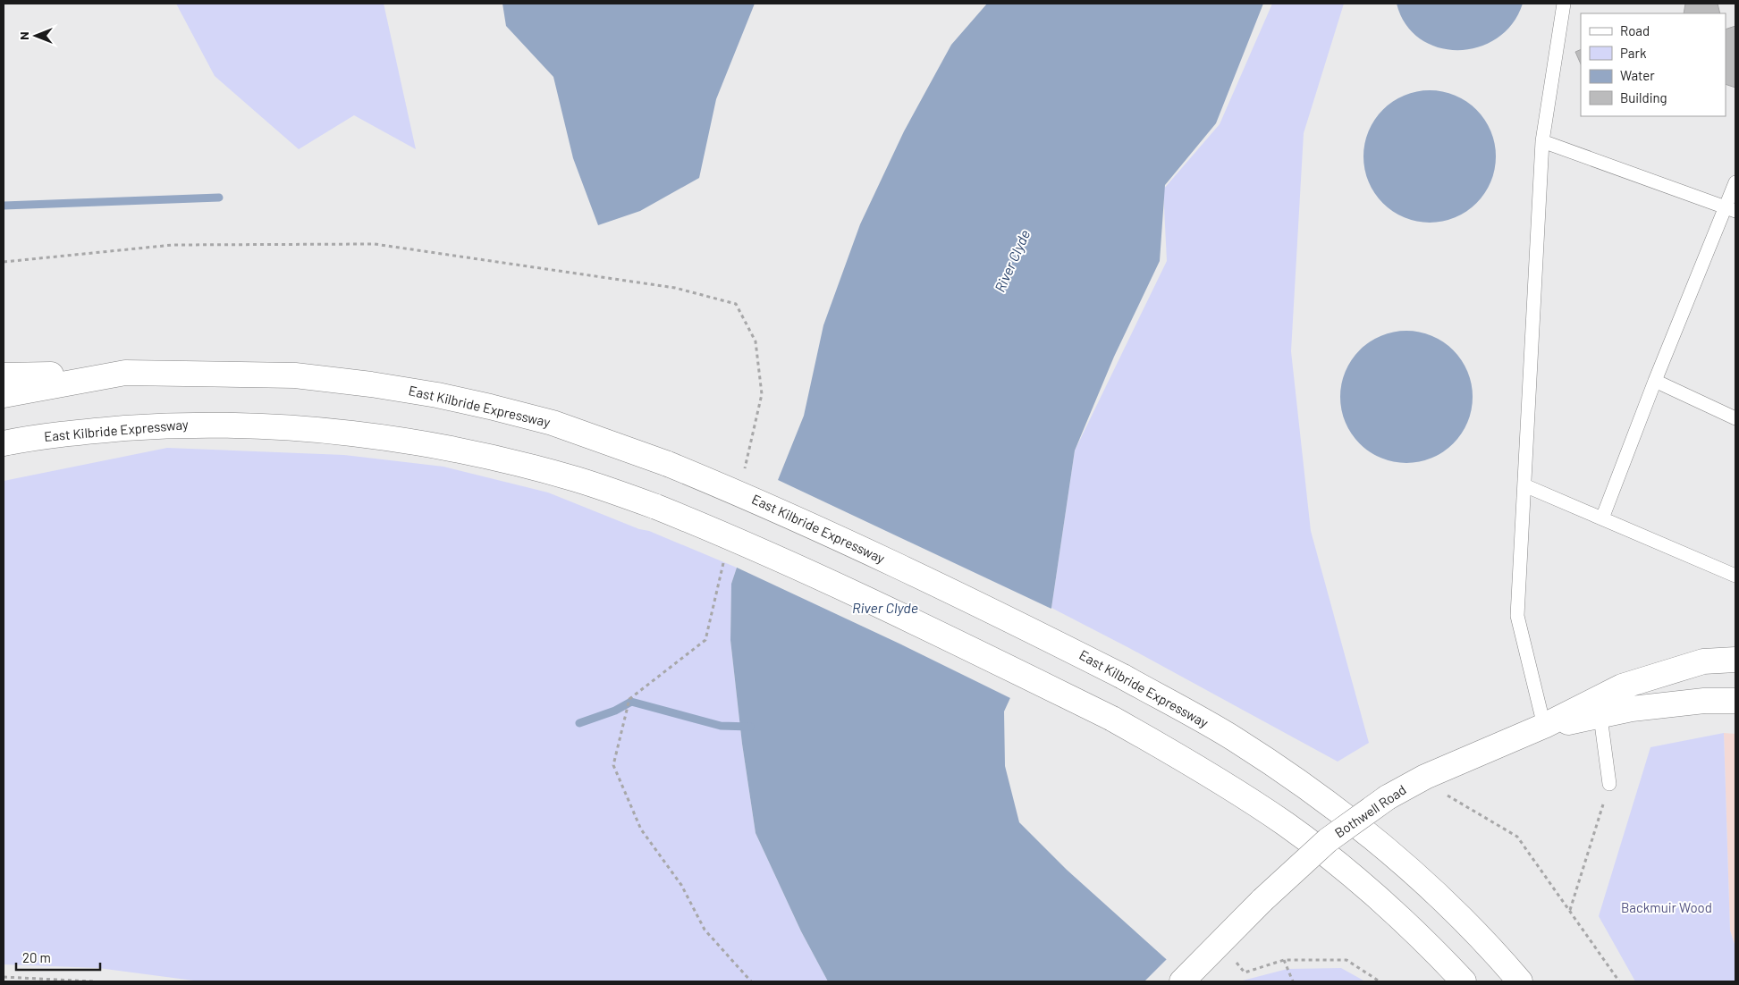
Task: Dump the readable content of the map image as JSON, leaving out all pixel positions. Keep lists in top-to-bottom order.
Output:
{
  "streets": {
    "main road": ["East Kilbride Expressway", "Bothwell Road"]
  },
  "water": ["River Clyde"],
  "parks": ["Backmuir Wood"],
  "legend": [
    "Road",
    "Park",
    "Water",
    "Building"
  ],
  "scale_bar": "20 m",
  "north": "left"
}
